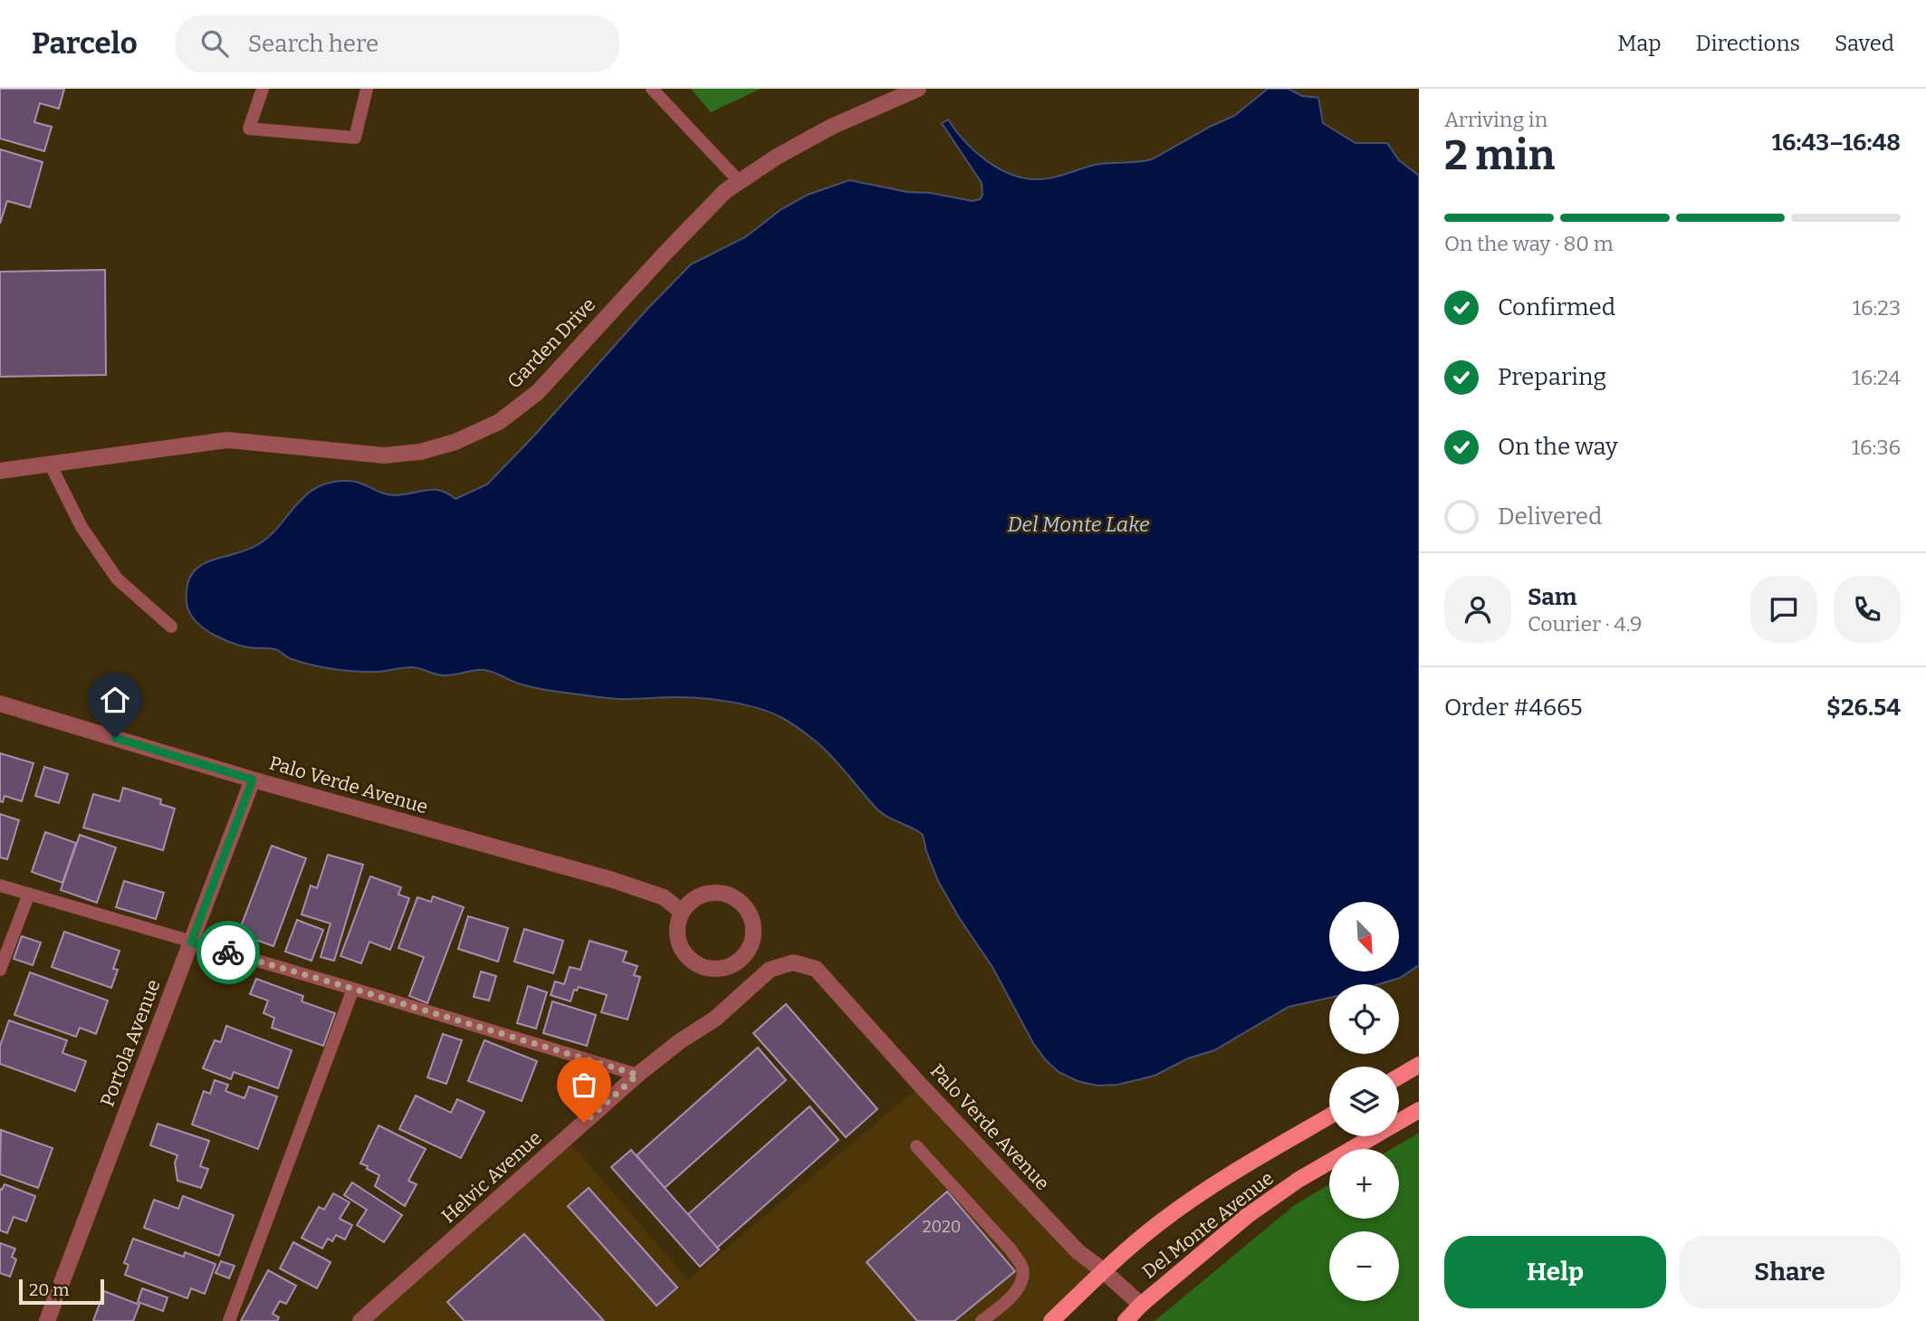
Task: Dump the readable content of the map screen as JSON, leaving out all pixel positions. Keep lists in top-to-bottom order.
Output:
{
  "streets": {
    "main road": ["Del Monte Avenue"],
    "street": [
      "Garden Drive",
      "Palo Verde Avenue",
      "Portola Avenue",
      "Helvic Avenue"
    ]
  },
  "crossings": [
    ["Palo Verde Avenue", "Portola Avenue"],
    ["Palo Verde Avenue", "Helvic Avenue"],
    ["Palo Verde Avenue", "Del Monte Avenue"]
  ],
  "water": ["Del Monte Lake"],
  "house_numbers": ["2020"],
  "scale_bar": "20 m",
  "north": "bottom right",
  "page": {
    "header": "Parcelo",
    "search": "Search here",
    "nav": ["Map", "Directions", "Saved"],
    "heading": ["2 min", "Arriving in", "16:43–16:48"],
    "panel": [
      "Sam",
      "Courier · 4.9",
      "Order #4665",
      "$26.54"
    ],
    "bar": "On the way · 80 m",
    "list": [
      ["Confirmed", "16:23"],
      ["Preparing", "16:24"],
      ["On the way", "16:36"],
      "Delivered"
    ],
    "map_buttons": ["+", "−"],
    "buttons": ["Help", "Share"],
    "scale": "20 m"
  }
}
